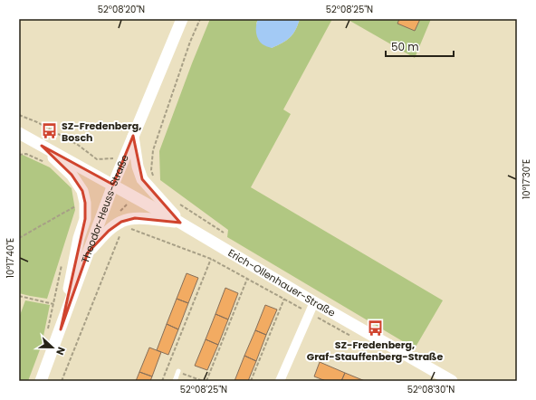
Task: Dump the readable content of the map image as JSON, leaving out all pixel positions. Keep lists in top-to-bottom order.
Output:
{
  "streets": {
    "street": ["Theodor-Heuss-Straße", "Erich-Ollenhauer-Straße"]
  },
  "crossings": [
    ["Theodor-Heuss-Straße", "Erich-Ollenhauer-Straße"]
  ],
  "places": {
    "bus stop": ["SZ-Fredenberg, Bosch", "SZ-Fredenberg, Graf-Stauffenberg-Straße"]
  },
  "scale_bar": "50 m",
  "north": "right",
  "coordinates": [
    "52°08'20\"N",
    "52°08'25\"N",
    "10°17'30\"E",
    "10°17'40\"E",
    "52°08'30\"N"
  ]
}
